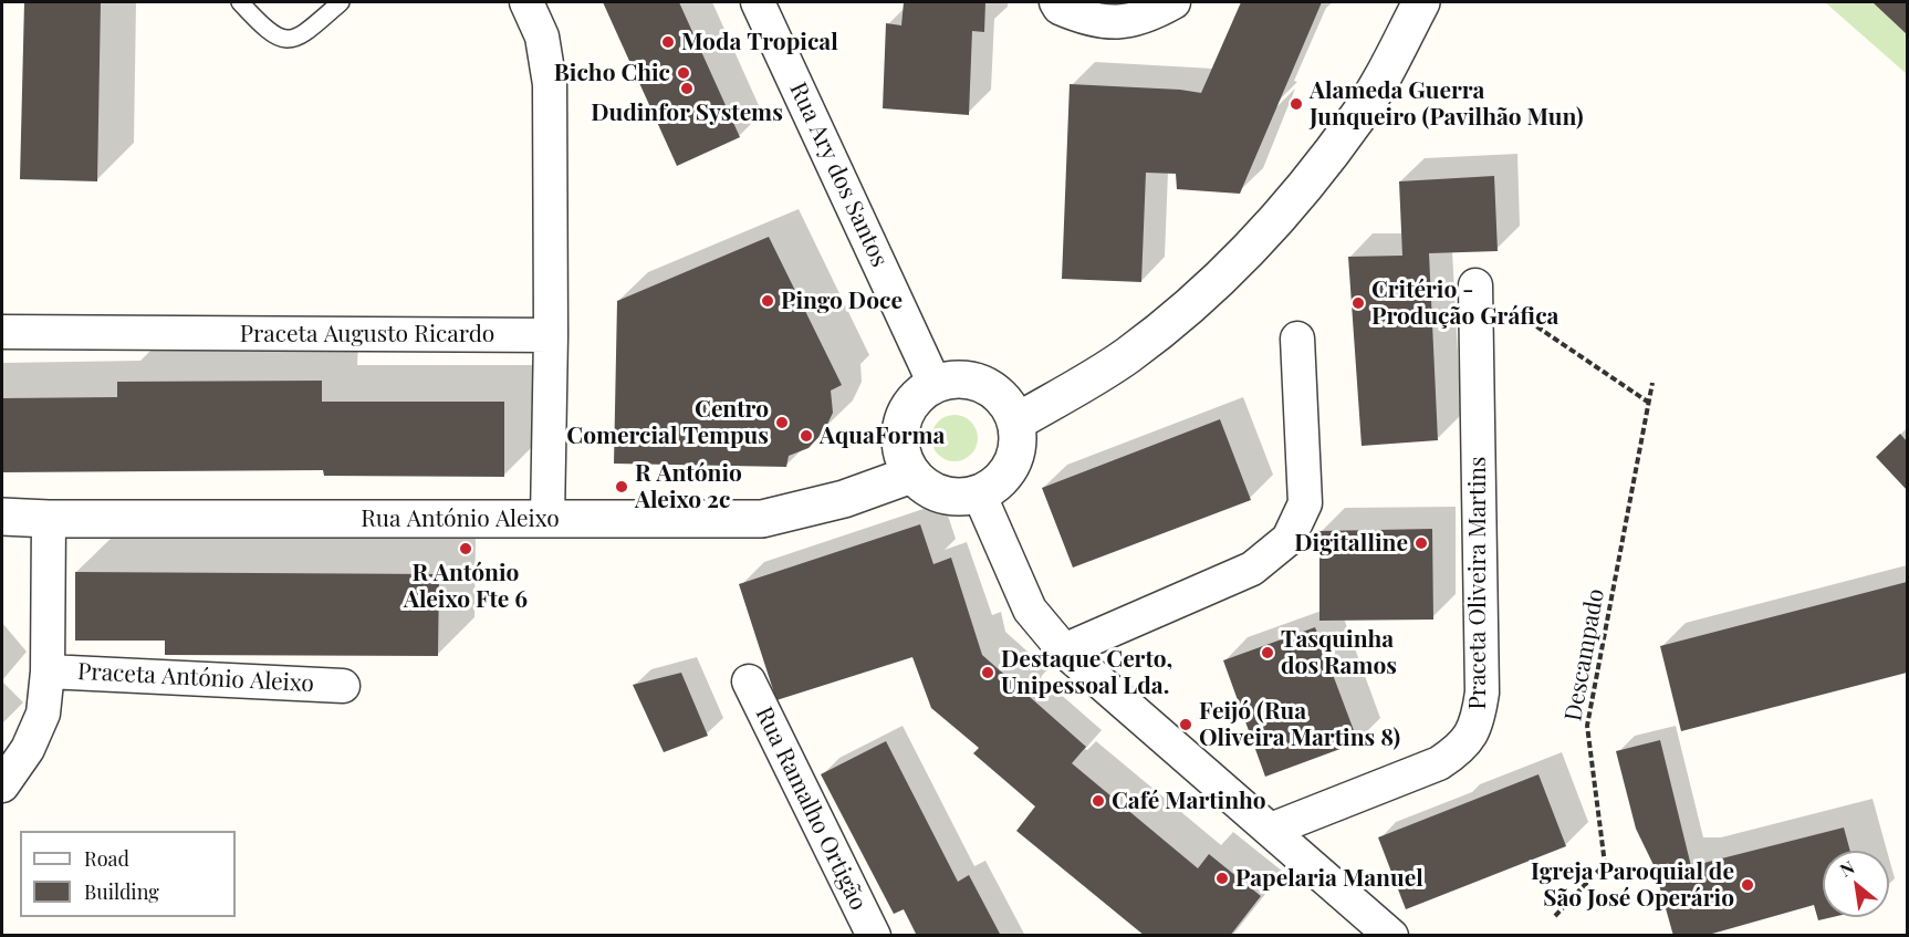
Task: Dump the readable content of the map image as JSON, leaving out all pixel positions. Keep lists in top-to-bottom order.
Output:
{
  "streets": {
    "street": [
      "Rua Ary dos Santos",
      "Praceta Augusto Ricardo",
      "Rua António Aleixo",
      "Praceta Oliveira Martins",
      "Praceta António Aleixo",
      "Rua Ramalho Ortigão"
    ],
    "path": ["Descampado"]
  },
  "crossings": [
    ["Rua Ary dos Santos", "Rua António Aleixo"]
  ],
  "places": [
    "Moda Tropical",
    "Bicho Chic",
    "Dudinfor Systems",
    "Alameda Guerra Junqueiro (Pavilhão Mun)",
    "Pingo Doce",
    "Critério - Produção Gráfica",
    "Centro Comercial Tempus",
    "AquaForma",
    "R António Aleixo 2c",
    "Digitalline",
    "R António Aleixo Fte 6",
    "Tasquinha dos Ramos",
    "Destaque Certo, Unipessoal Lda.",
    "Feijó (Rua Oliveira Martins 8)",
    "Café Martinho",
    "Papelaria Manuel",
    "Igreja Paroquial de São José Operário"
  ],
  "legend": ["Road", "Building"],
  "north": "top left"
}
